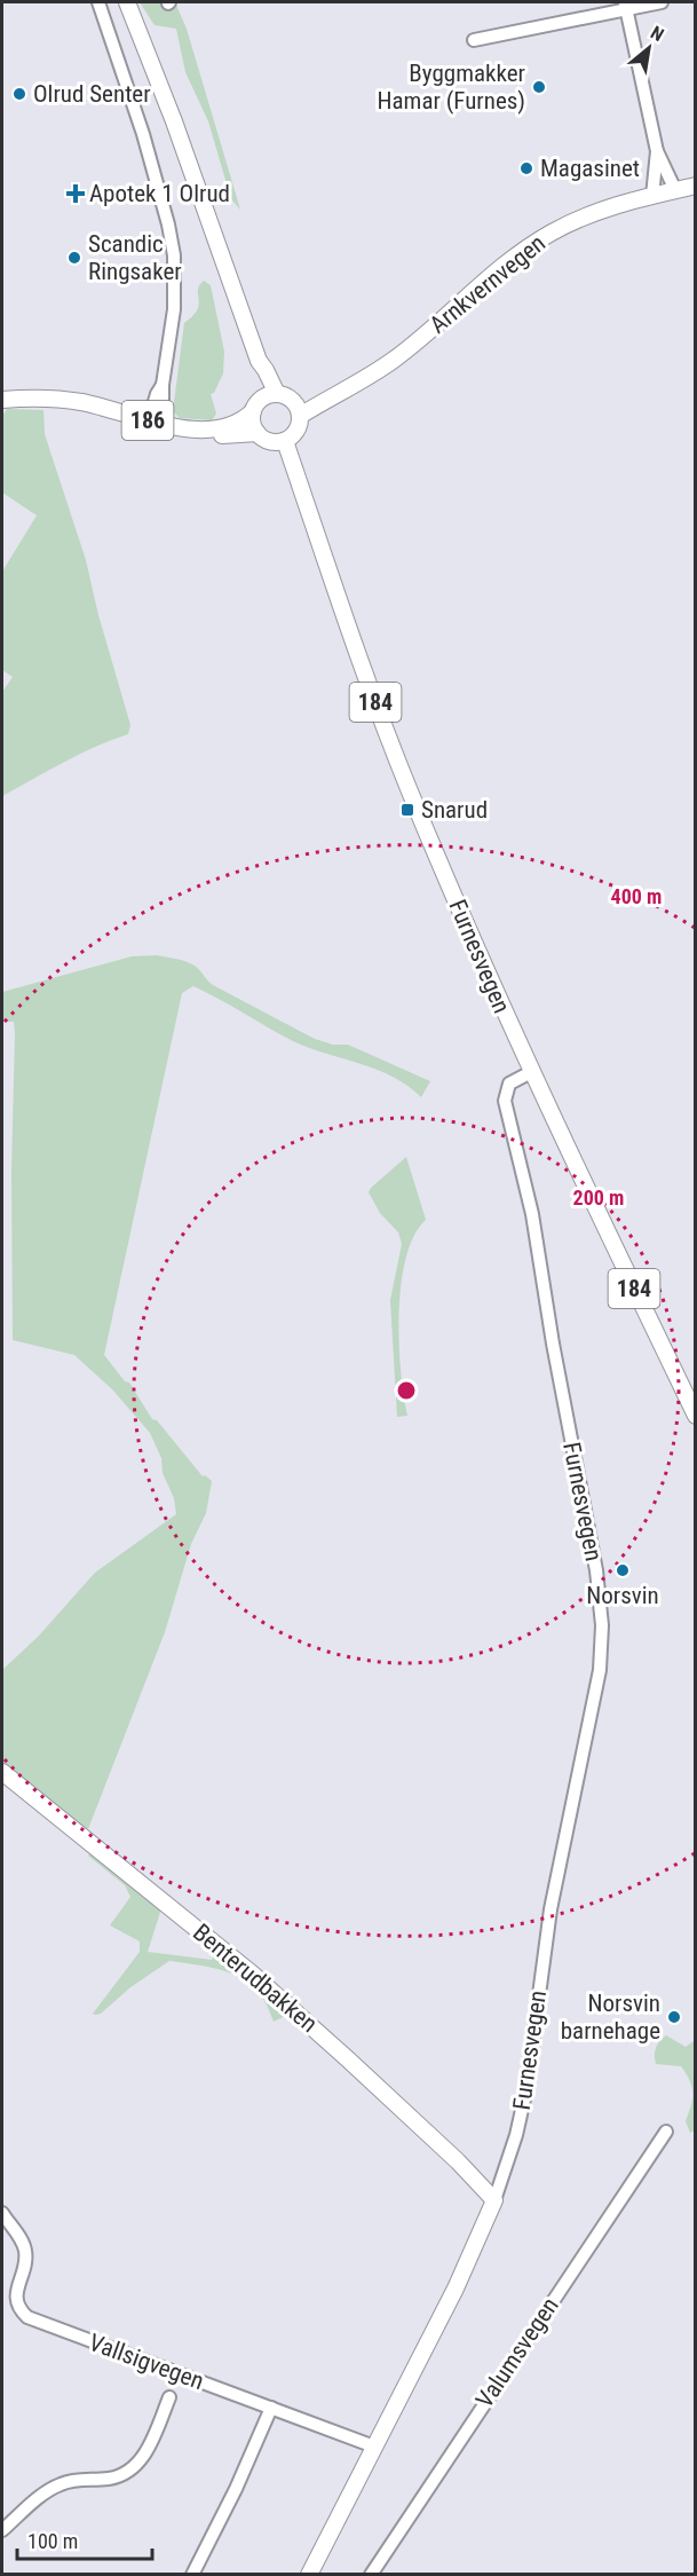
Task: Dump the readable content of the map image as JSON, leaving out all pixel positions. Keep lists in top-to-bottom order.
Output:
{
  "streets": {
    "main road": [
      "Arnkvernvegen",
      "186",
      "184",
      "Furnesvegen",
      "Benterudbakken"
    ],
    "street": ["Valumsvegen", "Vallsigvegen"]
  },
  "crossings": [
    ["Arnkvernvegen", "186"],
    ["Arnkvernvegen", "Furnesvegen"],
    ["186", "Furnesvegen"],
    ["184", "Furnesvegen"],
    ["Furnesvegen", "Benterudbakken"],
    ["Furnesvegen", "Vallsigvegen"]
  ],
  "places": {
    "other": [
      "Byggmakker Hamar (Furnes)",
      "Olrud Senter",
      "Magasinet",
      "Scandic Ringsaker",
      "Norsvin",
      "Norsvin barnehage"
    ],
    "health": ["Apotek 1 Olrud"],
    "transit": ["Snarud"]
  },
  "scale_bar": "100 m",
  "north": "top right",
  "rings": ["400 m", "200 m"]
}
